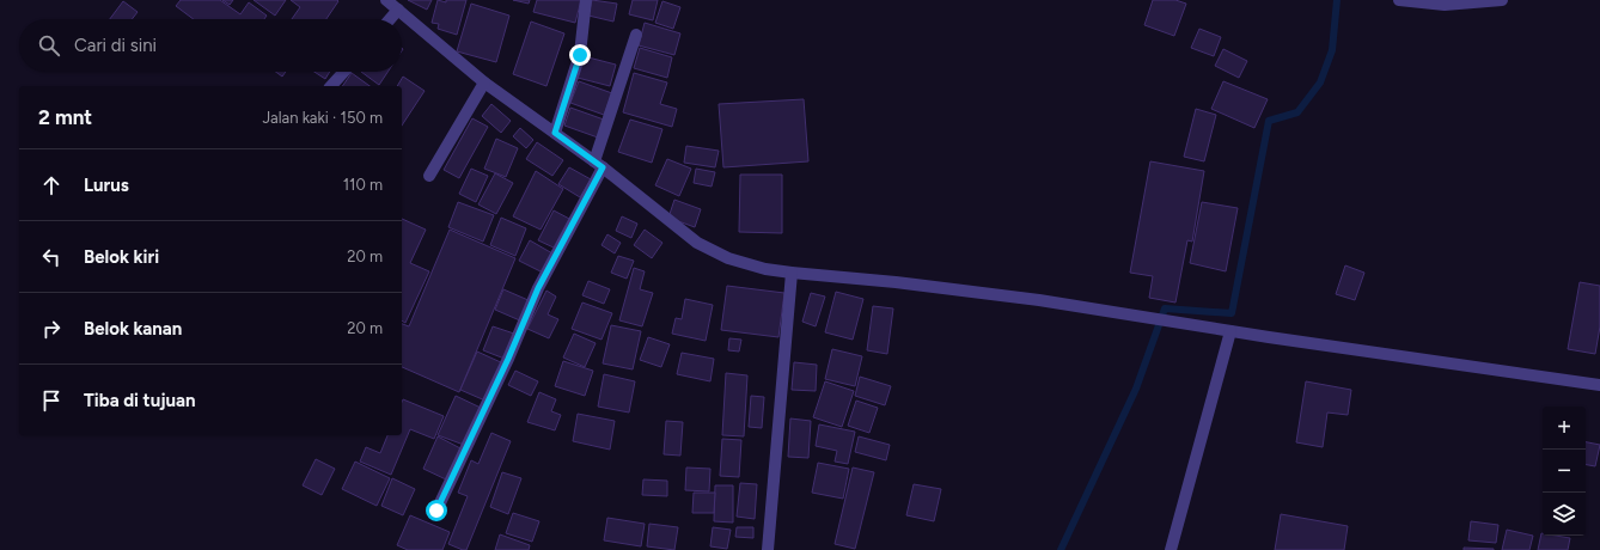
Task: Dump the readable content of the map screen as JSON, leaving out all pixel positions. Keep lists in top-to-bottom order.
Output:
{
  "page": {
    "search": "Cari di sini",
    "heading": ["2 mnt", "Jalan kaki · 150 m"],
    "list": [
      ["Lurus", "110 m"],
      ["Belok kiri", "20 m"],
      ["Belok kanan", "20 m"],
      "Tiba di tujuan"
    ],
    "map_buttons": ["+", "−"]
  }
}
